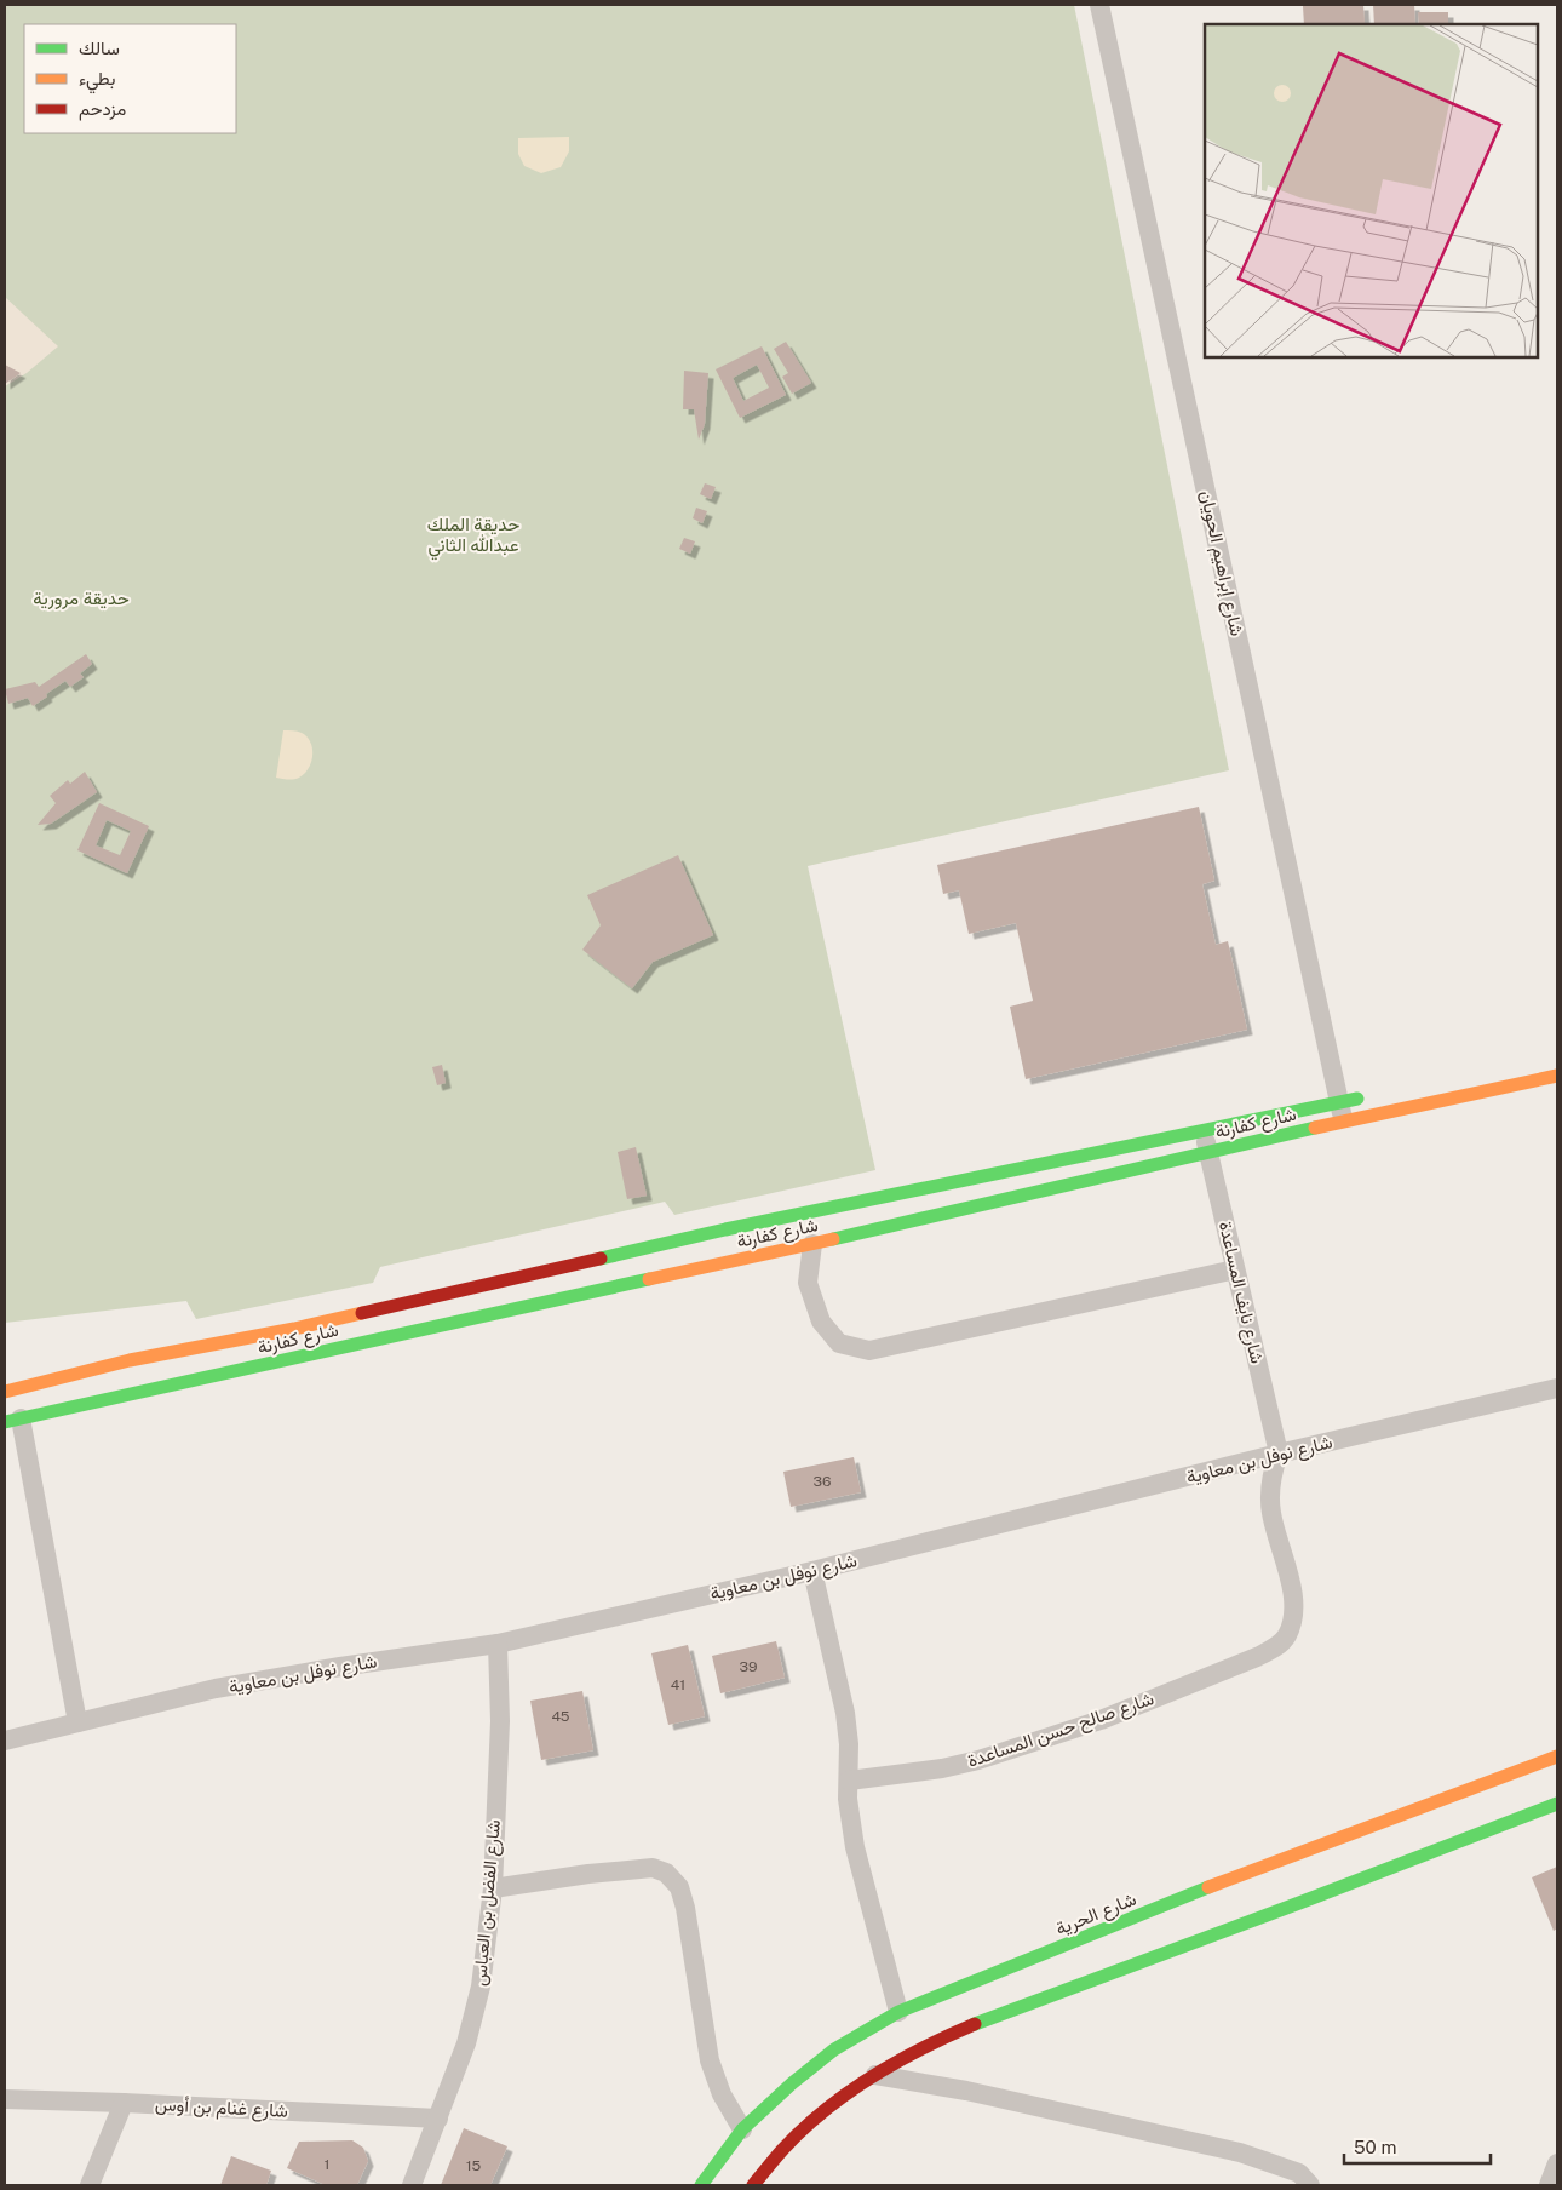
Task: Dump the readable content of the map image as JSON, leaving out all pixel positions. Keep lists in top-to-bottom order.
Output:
{
  "streets": {
    "main road": ["شارع كفارنة", "شارع الحرية"],
    "street": [
      "شارع إبراهيم الحويان",
      "شارع نايف المساعدة",
      "شارع نوفل بن معاوية",
      "شارع صالح حسن المساعدة",
      "شارع الفضل بن العباس",
      "شارع غنام بن أوس"
    ]
  },
  "crossings": [
    ["شارع إبراهيم الحويان", "شارع كفارنة"],
    ["شارع كفارنة", "شارع نايف المساعدة"],
    ["شارع نايف المساعدة", "شارع نوفل بن معاوية"],
    ["شارع نايف المساعدة", "شارع صالح حسن المساعدة"],
    ["شارع نوفل بن معاوية", "شارع صالح حسن المساعدة"],
    ["شارع نوفل بن معاوية", "شارع الفضل بن العباس"],
    ["شارع الفضل بن العباس", "شارع غنام بن أوس"]
  ],
  "parks": ["حديقة الملك عبدالله الثاني", "حديقة مرورية"],
  "house_numbers": [
    "36",
    "39",
    "41",
    "45",
    "1",
    "15"
  ],
  "legend": ["سالك", "بطيء", "مزدحم"],
  "scale_bar": "50 m"
}
